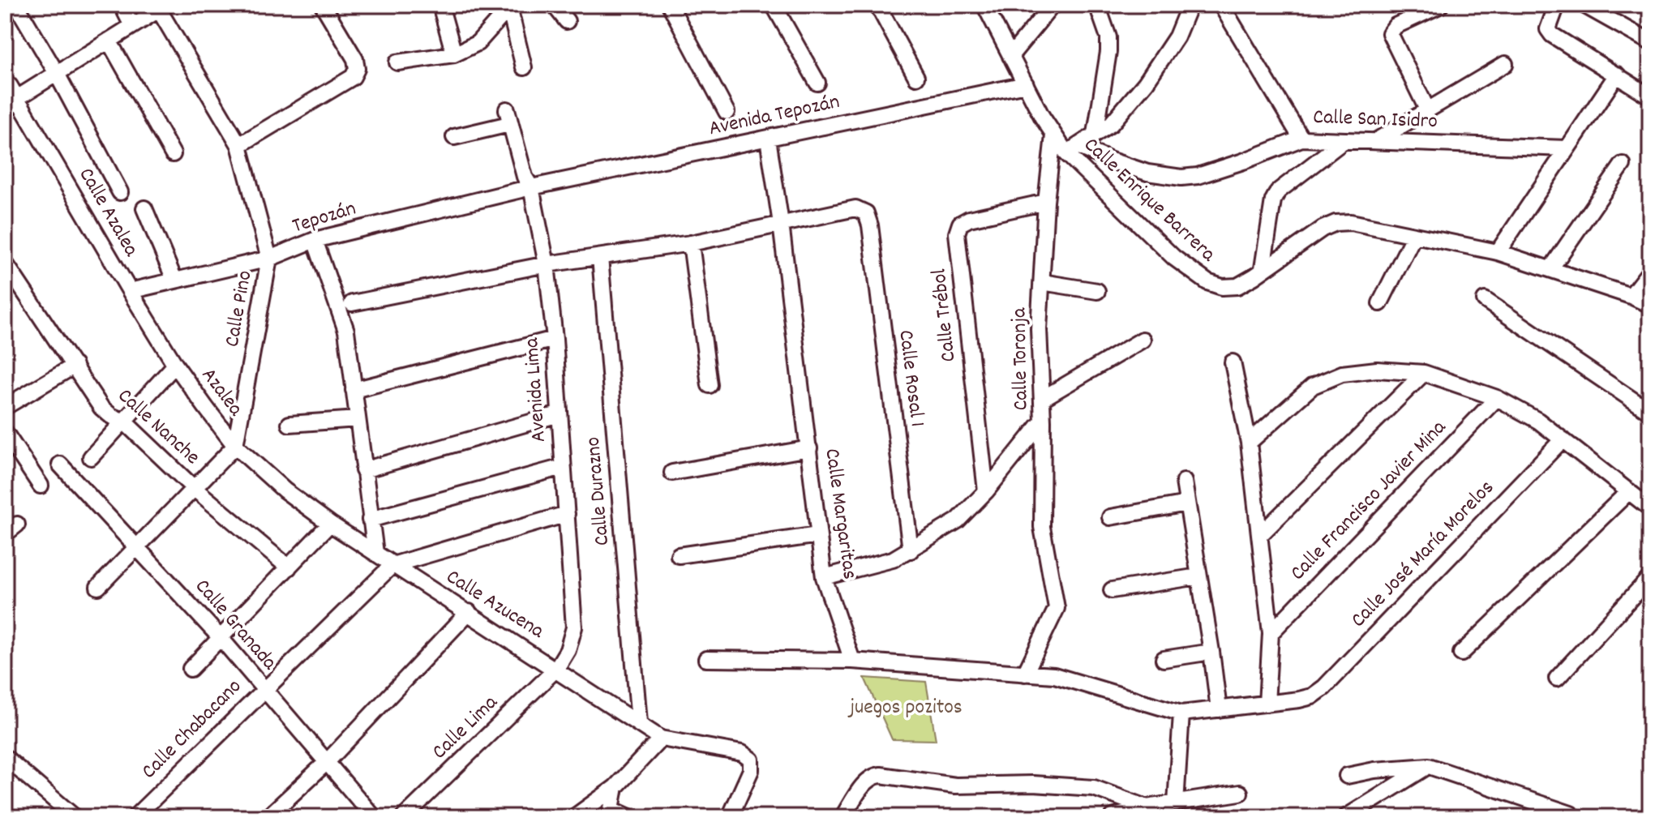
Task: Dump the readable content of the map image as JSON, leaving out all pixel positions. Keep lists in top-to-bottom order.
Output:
{
  "streets": {
    "street": [
      "Avenida Tepozán",
      "Calle San Isidro",
      "Calle Enrique Barrera",
      "Calle Azalea",
      "Tepozán",
      "Calle Pino",
      "Calle Trébol",
      "Calle Toronja",
      "Calle Rosal 1",
      "Avenida Lima",
      "Azalea",
      "Calle Nanche",
      "Calle Durazno",
      "Calle Francisco Javier Mina",
      "Calle Margaritas",
      "Calle José María Morelos",
      "Calle Azucena",
      "Calle Granada",
      "Calle Lima",
      "Calle Chabacano"
    ]
  },
  "crossings": [
    ["Avenida Tepozán", "Calle Enrique Barrera"],
    ["Avenida Tepozán", "Tepozán"],
    ["Avenida Tepozán", "Avenida Lima"],
    ["Avenida Tepozán", "Calle Margaritas"],
    ["Calle San Isidro", "Calle Enrique Barrera"],
    ["Calle Enrique Barrera", "Calle Toronja"],
    ["Calle Azalea", "Tepozán"],
    ["Calle Azalea", "Azalea"],
    ["Tepozán", "Calle Pino"],
    ["Tepozán", "Avenida Lima"],
    ["Calle Pino", "Azalea"],
    ["Calle Pino", "Calle Azucena"],
    ["Calle Trébol", "Calle Toronja"],
    ["Calle Toronja", "Calle Rosal 1"],
    ["Calle Toronja", "Calle Margaritas"],
    ["Calle Rosal 1", "Calle Margaritas"],
    ["Avenida Lima", "Calle Azucena"],
    ["Avenida Lima", "Calle Lima"],
    ["Azalea", "Calle Azucena"],
    ["Calle Durazno", "Calle Azucena"],
    ["Calle Azucena", "Calle Lima"],
    ["Calle Azucena", "Calle Chabacano"],
    ["Calle Granada", "Calle Chabacano"]
  ],
  "parks": ["juegos pozitos"]
}
